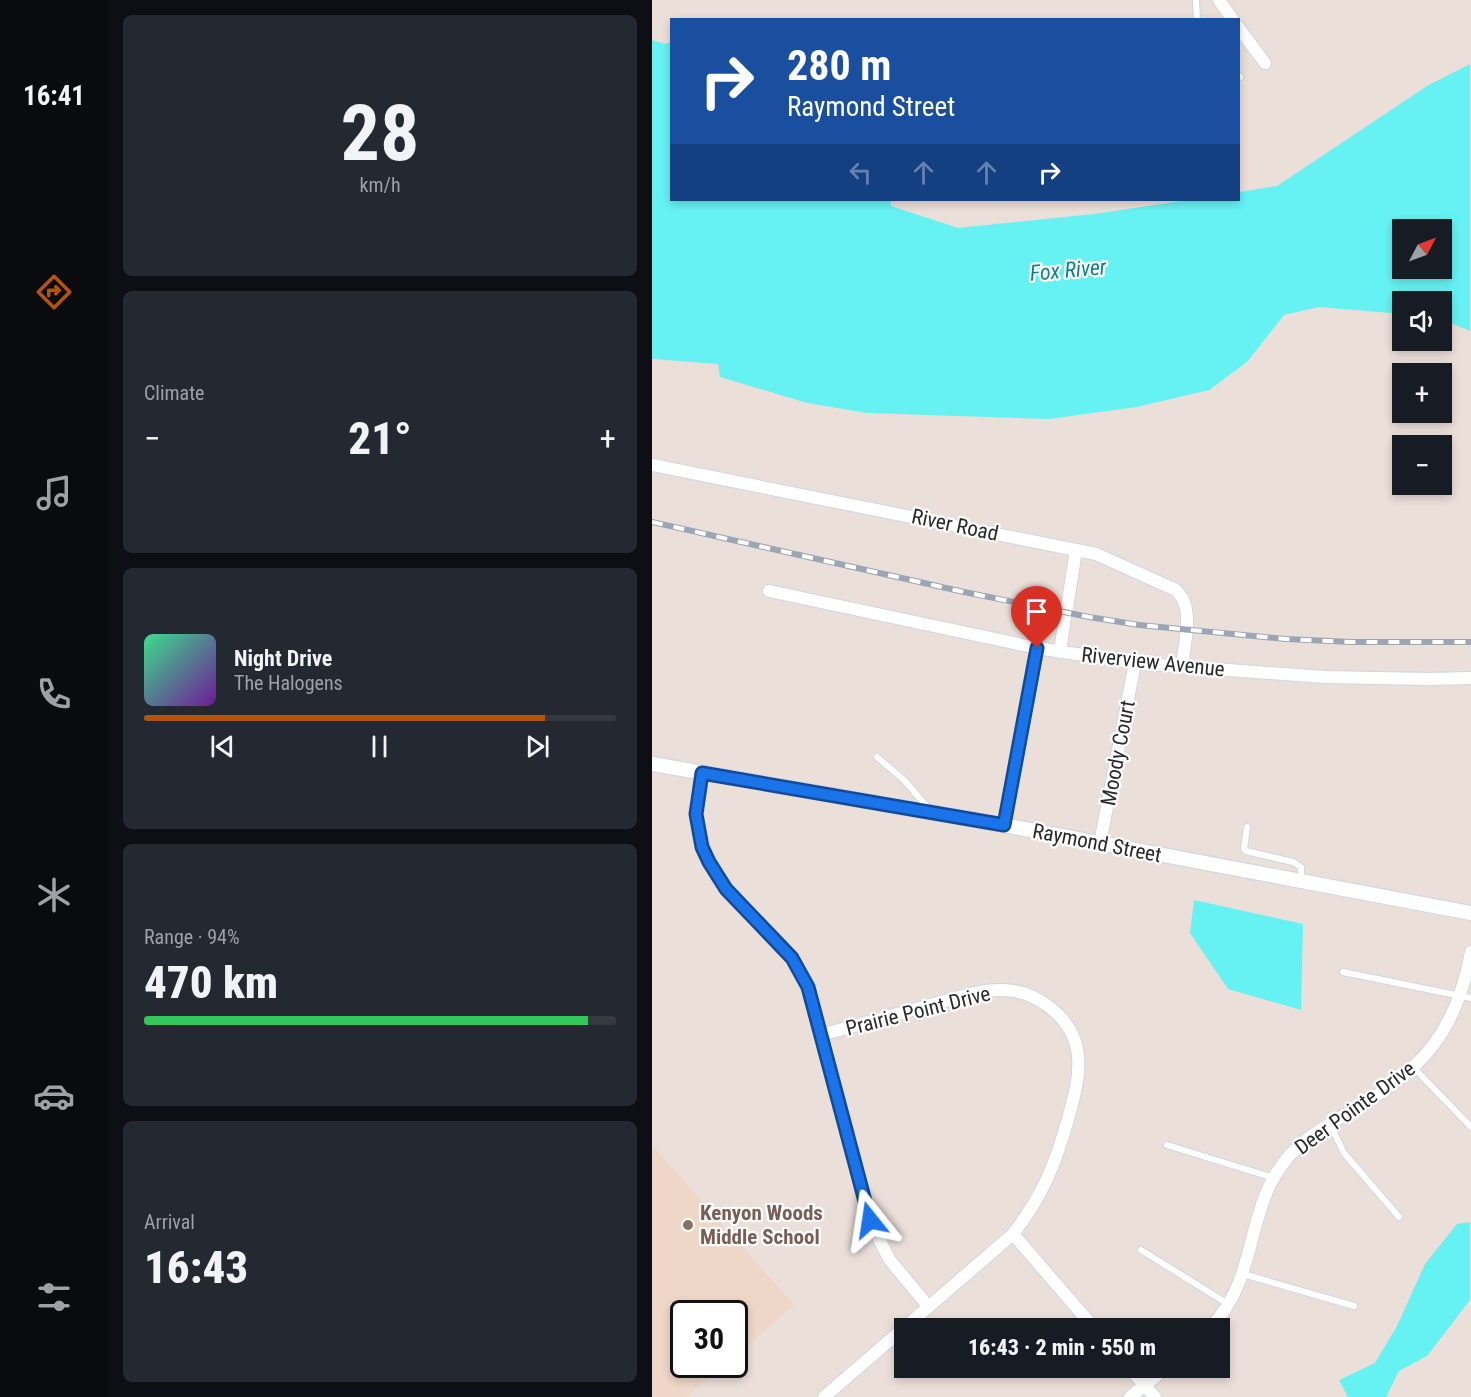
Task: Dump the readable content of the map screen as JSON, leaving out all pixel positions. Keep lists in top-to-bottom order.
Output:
{
  "streets": {
    "street": [
      "River Road",
      "Riverview Avenue",
      "Moody Court",
      "Raymond Street",
      "Prairie Point Drive",
      "Deer Pointe Drive"
    ]
  },
  "crossings": [
    ["River Road", "Riverview Avenue"],
    ["Riverview Avenue", "Moody Court"],
    ["Moody Court", "Raymond Street"]
  ],
  "water": ["Fox River"],
  "places": ["Kenyon Woods Middle School"],
  "north": "top right",
  "page": {
    "tabs": "16:41",
    "tile": [
      ["28", "km/h"],
      "Climate",
      ["Range · 94%", "470 km"],
      ["Arrival", "16:43"]
    ],
    "turn": ["280 m", "Raymond Street"],
    "map_buttons": ["+", "−"],
    "heat": ["−", "21°", "+"],
    "song": ["Night Drive", "The Halogens"],
    "limit": "30",
    "trip": "16:43 · 2 min · 550 m"
  }
}
